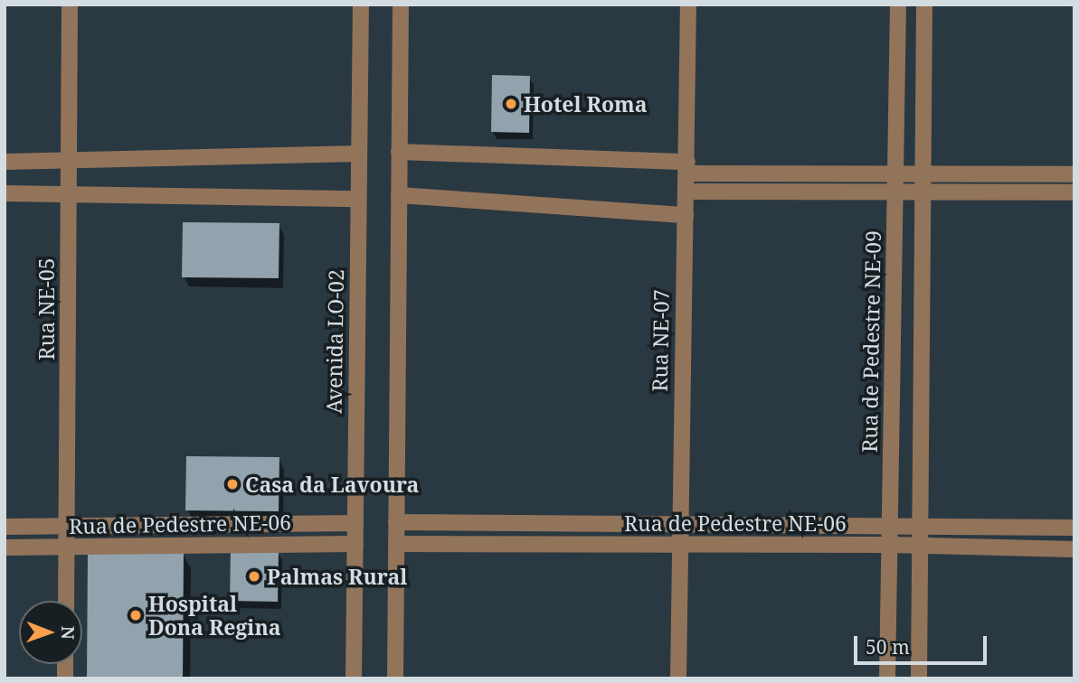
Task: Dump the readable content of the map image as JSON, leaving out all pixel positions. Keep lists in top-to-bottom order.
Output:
{
  "streets": {
    "street": [
      "Rua NE-05",
      "Rua NE-07",
      "Avenida LO-02",
      "Rua de Pedestre NE-09",
      "Rua de Pedestre NE-06"
    ]
  },
  "crossings": [
    ["Rua NE-05", "Rua de Pedestre NE-06"],
    ["Rua NE-07", "Rua de Pedestre NE-06"],
    ["Avenida LO-02", "Rua de Pedestre NE-06"],
    ["Rua de Pedestre NE-09", "Rua de Pedestre NE-06"]
  ],
  "places": [
    "Hotel Roma",
    "Casa da Lavoura",
    "Palmas Rural",
    "Hospital Dona Regina"
  ],
  "scale_bar": "50 m",
  "north": "right"
}
